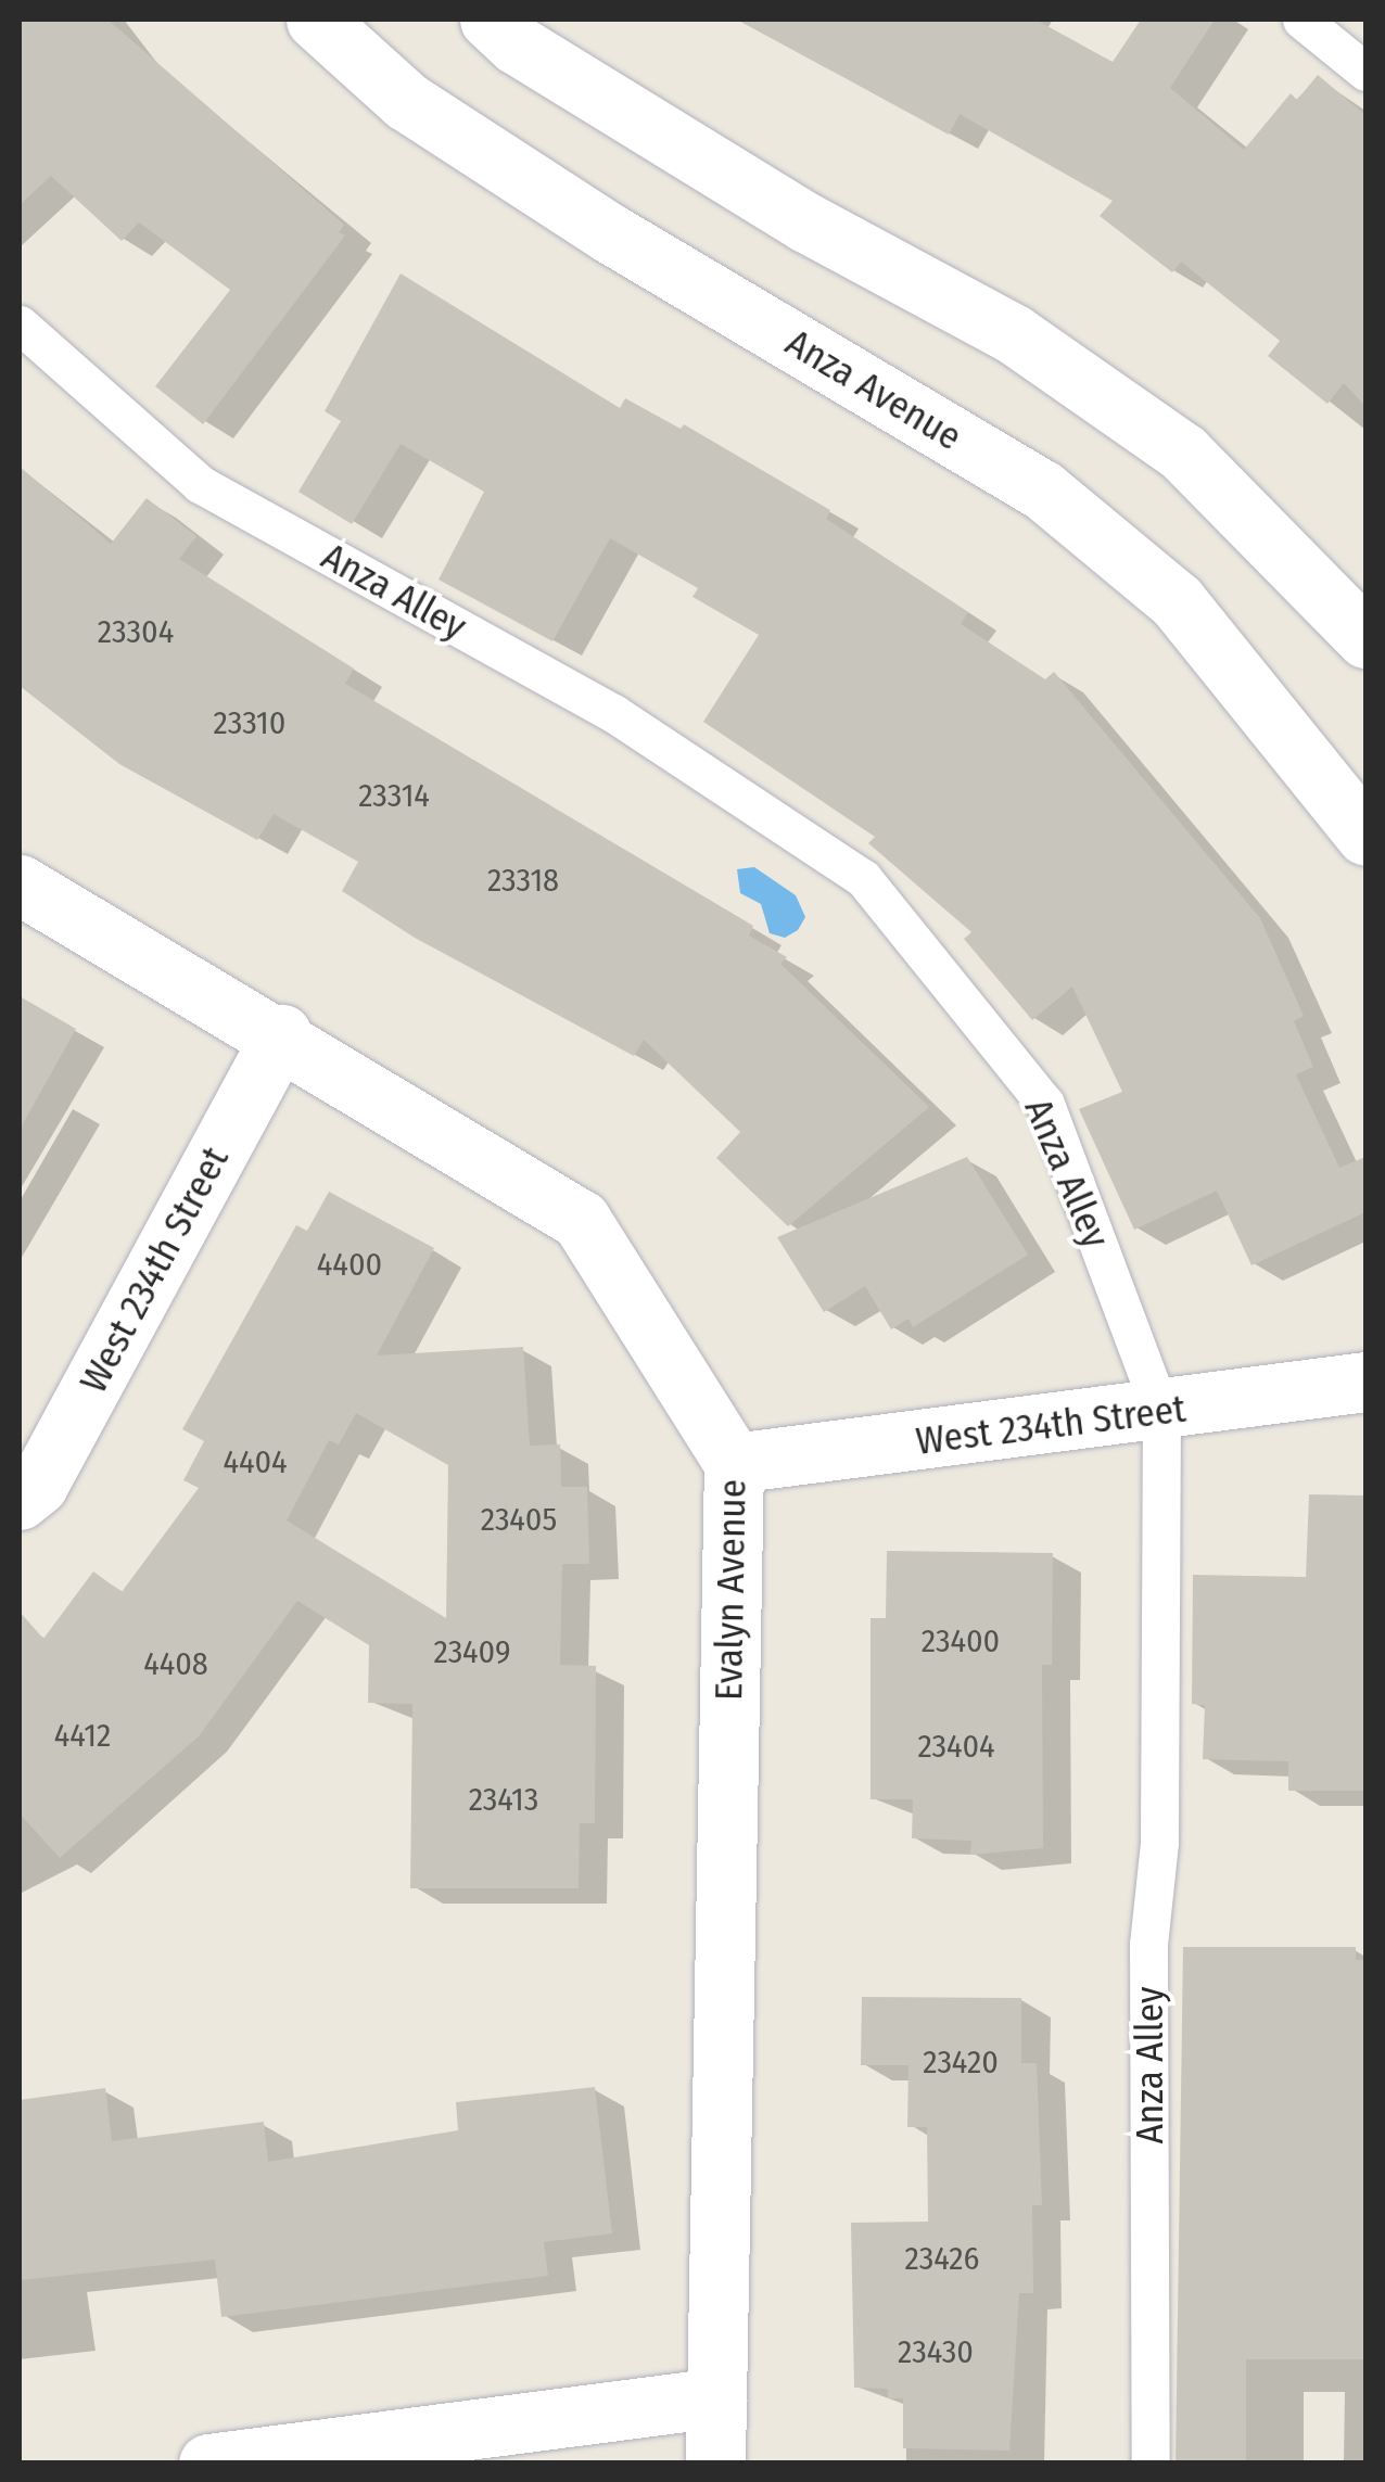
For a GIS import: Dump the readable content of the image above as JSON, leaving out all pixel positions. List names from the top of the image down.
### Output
{
  "streets": {
    "street": ["Anza Avenue", "West 234th Street", "Evalyn Avenue"],
    "lane": ["Anza Alley"]
  },
  "crossings": [
    ["Anza Alley", "West 234th Street"],
    ["West 234th Street", "Evalyn Avenue"]
  ],
  "house_numbers": [
    "23304",
    "23310",
    "23314",
    "23318",
    "4400",
    "4404",
    "23405",
    "23400",
    "23409",
    "4408",
    "4412",
    "23404",
    "23413",
    "23420",
    "23426",
    "23430"
  ]
}
